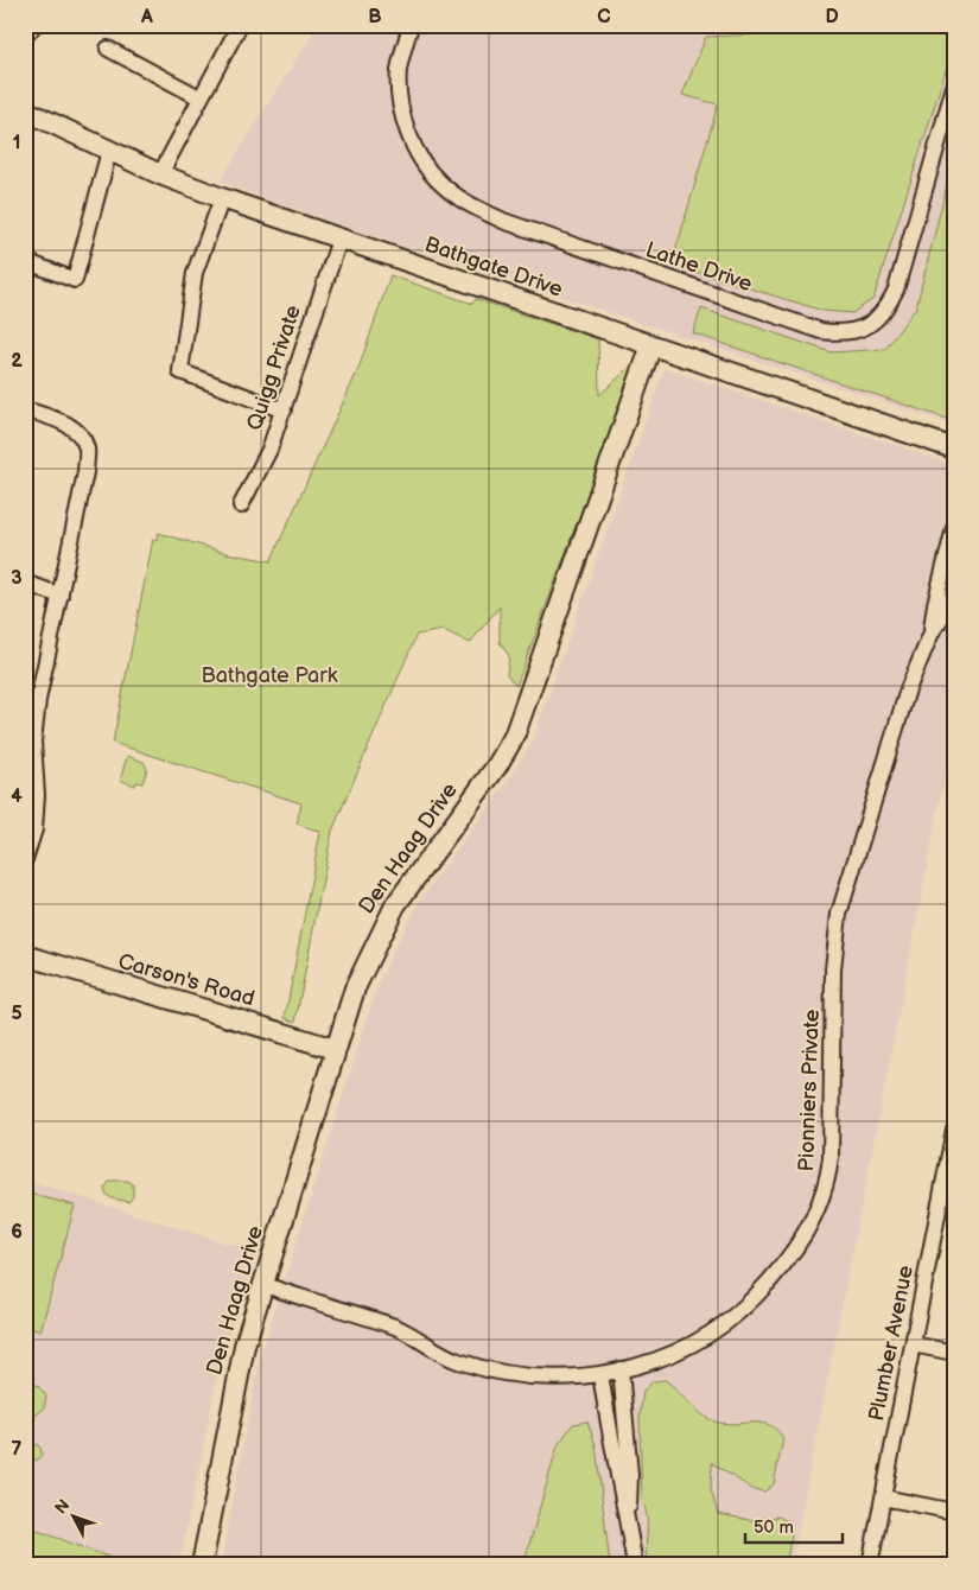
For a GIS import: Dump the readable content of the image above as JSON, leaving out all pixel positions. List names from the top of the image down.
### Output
{
  "streets": {
    "street": [
      "Bathgate Drive",
      "Lathe Drive",
      "Quigg Private",
      "Den Haag Drive",
      "Carson's Road",
      "Pionniers Private",
      "Plumber Avenue"
    ]
  },
  "crossings": [
    ["Bathgate Drive", "Quigg Private"],
    ["Bathgate Drive", "Den Haag Drive"],
    ["Den Haag Drive", "Carson's Road"],
    ["Den Haag Drive", "Pionniers Private"]
  ],
  "parks": ["Bathgate Park"],
  "scale_bar": "50 m",
  "north": "top left",
  "grid": {
    "columns": [
      "A",
      "B",
      "C",
      "D"
    ],
    "rows": [
      "1",
      "2",
      "3",
      "4",
      "5",
      "6",
      "7"
    ]
  }
}
